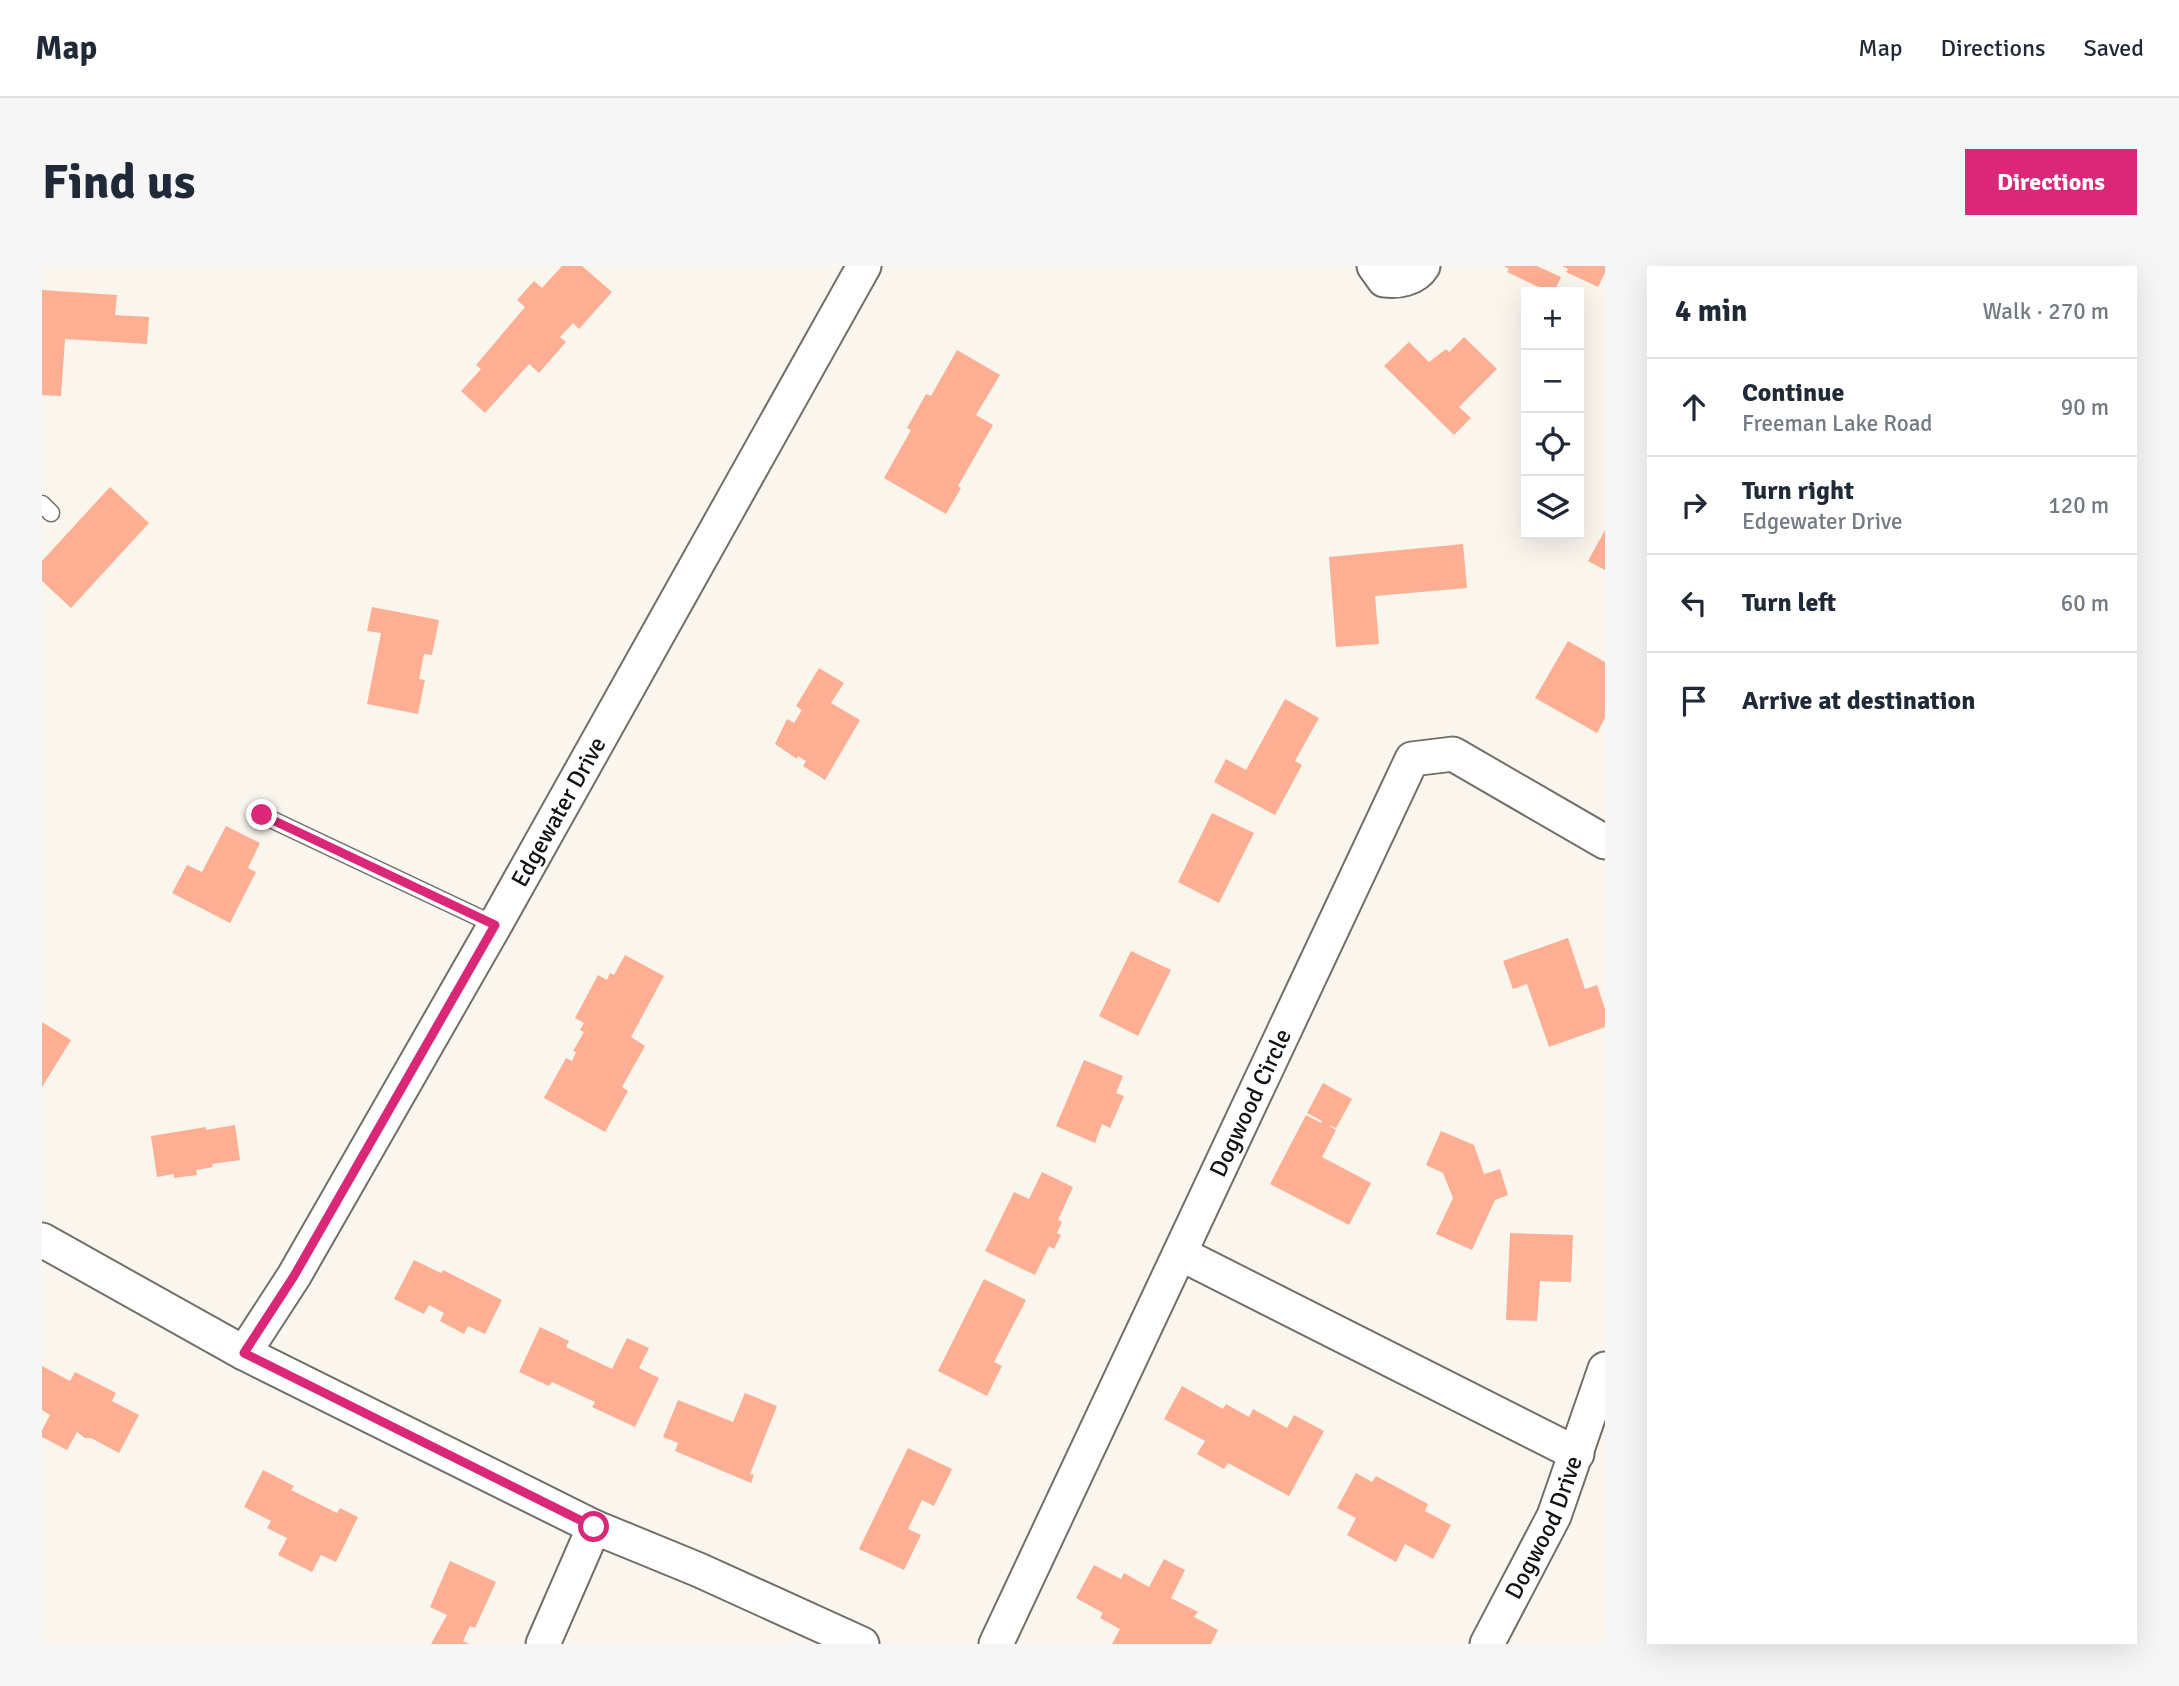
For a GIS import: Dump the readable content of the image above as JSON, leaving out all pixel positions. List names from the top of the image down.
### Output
{
  "streets": {
    "street": ["Edgewater Drive", "Dogwood Circle", "Dogwood Drive"]
  },
  "page": {
    "header": "Map",
    "nav": ["Map", "Directions", "Saved"],
    "buttons": "Directions",
    "title": "Find us",
    "heading": ["4 min", "Walk · 270 m"],
    "map_buttons": ["+", "−"],
    "list": [
      ["Continue", "Freeman Lake Road", "90 m"],
      ["Turn right", "Edgewater Drive", "120 m"],
      ["Turn left", "60 m"],
      "Arrive at destination"
    ]
  }
}
